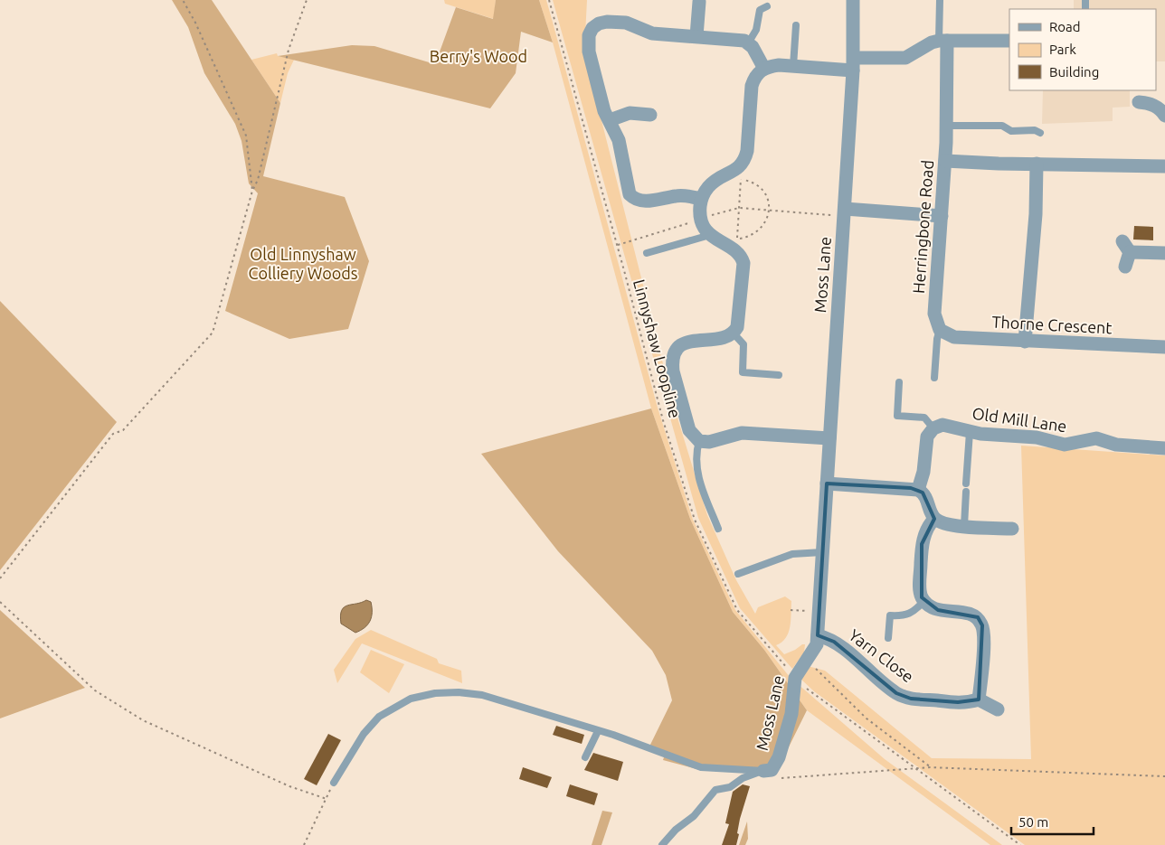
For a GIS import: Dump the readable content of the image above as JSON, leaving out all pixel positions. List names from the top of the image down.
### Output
{
  "streets": {
    "street": [
      "Herringbone Road",
      "Moss Lane",
      "Thorne Crescent",
      "Old Mill Lane",
      "Yarn Close"
    ],
    "path": ["Linnyshaw Loopline"]
  },
  "crossings": [
    ["Herringbone Road", "Thorne Crescent"],
    ["Moss Lane", "Linnyshaw Loopline"],
    ["Moss Lane", "Yarn Close"]
  ],
  "parks": ["Berry's Wood", "Old Linnyshaw Colliery Woods"],
  "legend": ["Road", "Park", "Building"],
  "scale_bar": "50 m"
}
